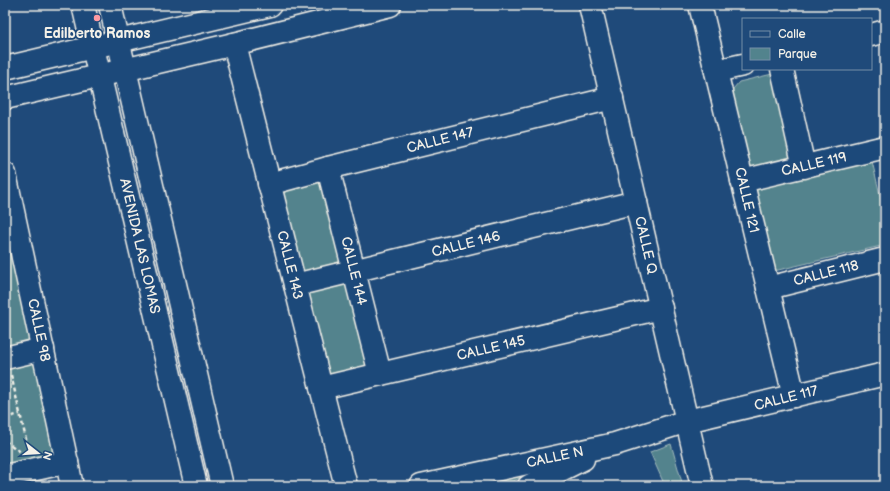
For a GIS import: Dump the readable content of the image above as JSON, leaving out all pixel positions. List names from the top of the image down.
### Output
{
  "streets": {
    "street": [
      "CALLE 147",
      "CALLE 119",
      "CALLE 121",
      "CALLE 146",
      "CALLE Q",
      "AVENIDA LAS LOMAS",
      "CALLE 143",
      "CALLE 144",
      "CALLE 118",
      "CALLE 98",
      "CALLE 145",
      "CALLE 117",
      "CALLE N"
    ]
  },
  "crossings": [
    ["CALLE 147", "CALLE Q"],
    ["CALLE 147", "CALLE 143"],
    ["CALLE 147", "CALLE 144"],
    ["CALLE 119", "CALLE 121"],
    ["CALLE 121", "CALLE 118"],
    ["CALLE 121", "CALLE 117"],
    ["CALLE 146", "CALLE Q"],
    ["CALLE 146", "CALLE 143"],
    ["CALLE 146", "CALLE 144"],
    ["CALLE Q", "CALLE 145"],
    ["CALLE Q", "CALLE 117"],
    ["CALLE Q", "CALLE N"],
    ["CALLE 143", "CALLE 145"],
    ["CALLE 144", "CALLE 145"],
    ["CALLE 117", "CALLE N"]
  ],
  "places": ["Edilberto Ramos"],
  "legend": ["Calle", "Parque"],
  "north": "right"
}
